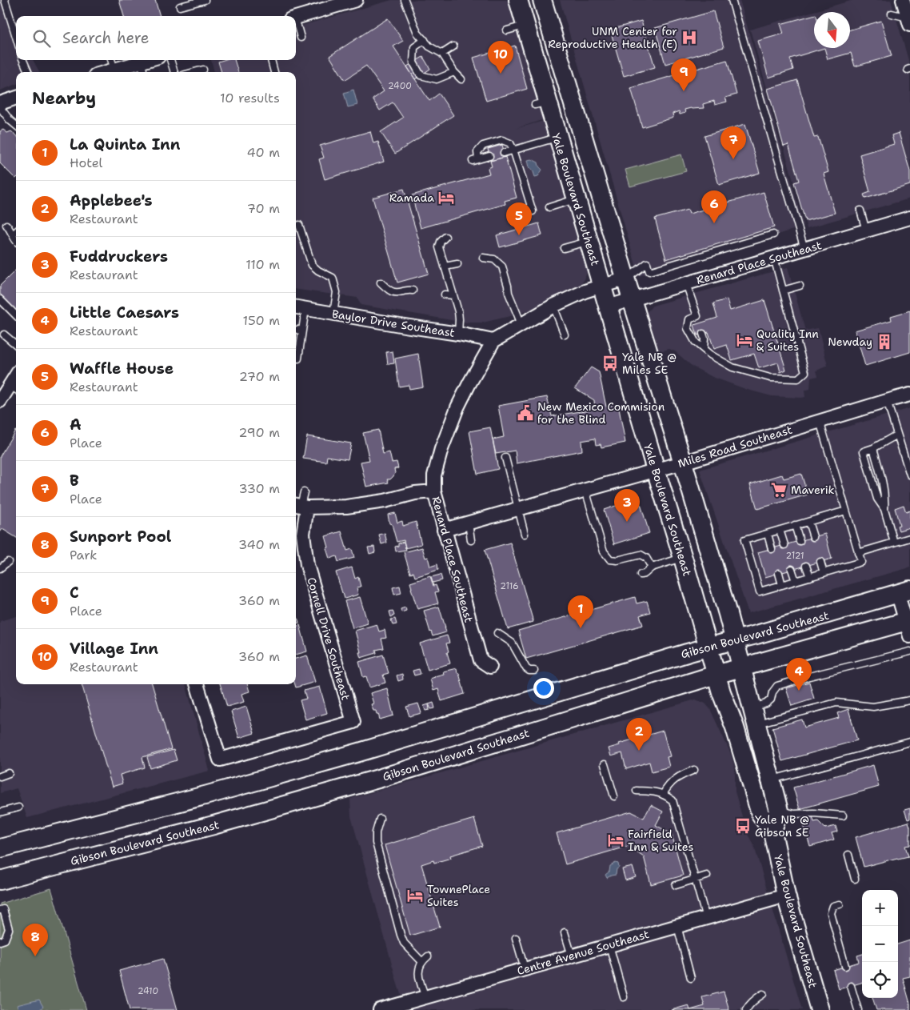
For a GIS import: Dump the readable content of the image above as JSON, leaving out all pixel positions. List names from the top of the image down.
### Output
{
  "streets": {
    "main road": ["Yale Boulevard Southeast", "Gibson Boulevard Southeast"],
    "street": [
      "Renard Place Southeast",
      "Baylor Drive Southeast",
      "Miles Road Southeast",
      "Cornell Drive Southeast",
      "Centre Avenue Southeast"
    ]
  },
  "crossings": [
    ["Yale Boulevard Southeast", "Renard Place Southeast"],
    ["Yale Boulevard Southeast", "Miles Road Southeast"],
    ["Yale Boulevard Southeast", "Gibson Boulevard Southeast"],
    ["Yale Boulevard Southeast", "Centre Avenue Southeast"],
    ["Renard Place Southeast", "Baylor Drive Southeast"],
    ["Renard Place Southeast", "Miles Road Southeast"]
  ],
  "places": {
    "hospital": ["UNM Center for Reproductive Health (E)"],
    "hotel": [
      "Ramada",
      "Quality Inn & Suites",
      "Fairfield Inn & Suites",
      "TownePlace Suites"
    ],
    "building": ["Newday"],
    "bus stop": ["Yale NB @ Miles SE", "Yale NB @ Gibson SE"],
    "public building": ["New Mexico Commision for the Blind"],
    "supermarket": ["Maverik"]
  },
  "house_numbers": [
    "2400",
    "2121",
    "2116",
    "2410"
  ],
  "north": "bottom",
  "page": {
    "search": "Search here",
    "pins": [
      "10",
      "9",
      "7",
      "6",
      "5",
      "3",
      "1",
      "4",
      "2",
      "8"
    ],
    "heading": ["Nearby", "10 results"],
    "list": [
      {
        "mark": "1",
        "name": "La Quinta Inn",
        "note": "Hotel",
        "value": "40 m"
      },
      {
        "mark": "2",
        "name": "Applebee's",
        "note": "Restaurant",
        "value": "70 m"
      },
      {
        "mark": "3",
        "name": "Fuddruckers",
        "note": "Restaurant",
        "value": "110 m"
      },
      {
        "mark": "4",
        "name": "Little Caesars",
        "note": "Restaurant",
        "value": "150 m"
      },
      {
        "mark": "5",
        "name": "Waffle House",
        "note": "Restaurant",
        "value": "270 m"
      },
      {
        "mark": "6",
        "name": "A",
        "note": "Place",
        "value": "290 m"
      },
      {
        "mark": "7",
        "name": "B",
        "note": "Place",
        "value": "330 m"
      },
      {
        "mark": "8",
        "name": "Sunport Pool",
        "note": "Park",
        "value": "340 m"
      },
      {
        "mark": "9",
        "name": "C",
        "note": "Place",
        "value": "360 m"
      },
      {
        "mark": "10",
        "name": "Village Inn",
        "note": "Restaurant",
        "value": "360 m"
      }
    ],
    "map_buttons": ["+", "−"]
  }
}
